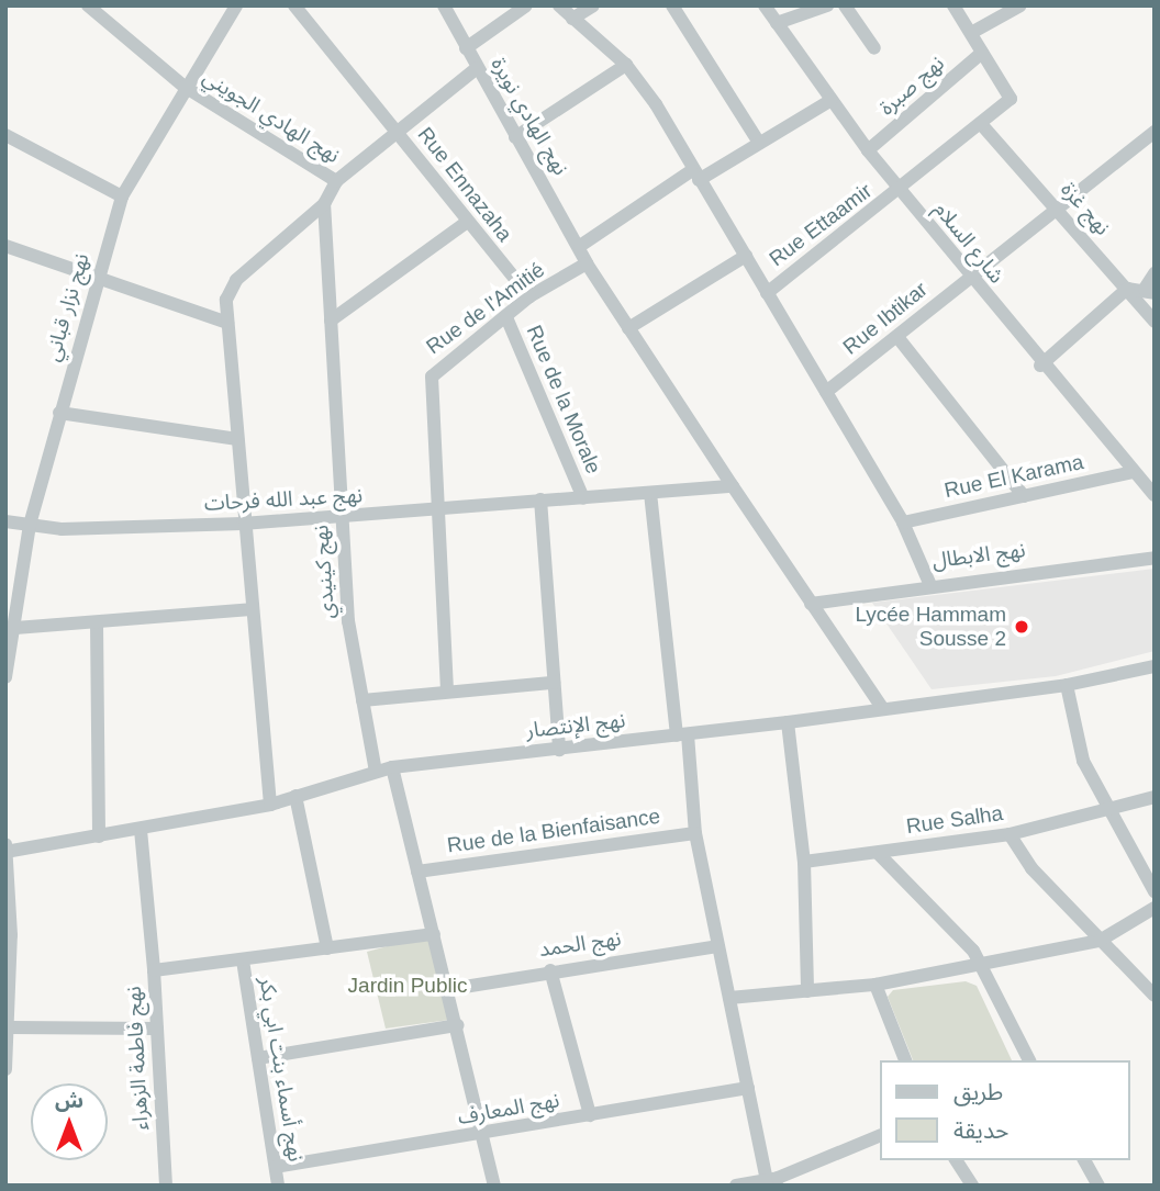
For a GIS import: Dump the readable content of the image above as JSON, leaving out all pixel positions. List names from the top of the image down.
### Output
{
  "streets": {
    "street": [
      "نهج صبرة",
      "نهج الهادي الجويني",
      "نهج الهادي نويرة",
      "Rue Ennazaha",
      "نهج غزة",
      "Rue Ettaamir",
      "شارع السلام",
      "نهج نزار قباني",
      "Rue de l'Amitié",
      "Rue Ibtikar",
      "Rue de la Morale",
      "Rue El Karama",
      "نهج عبد الله فرحات",
      "نهج الابطال",
      "نهج كينيدي",
      "نهج الإنتصار",
      "Rue Salha",
      "Rue de la Bienfaisance",
      "نهج الحمد",
      "نهج فاطمة الزهراء",
      "نهج أسماء بنت ابي بكر",
      "نهج المعارف"
    ]
  },
  "crossings": [
    ["نهج صبرة", "Rue Ettaamir"],
    ["نهج صبرة", "شارع السلام"],
    ["نهج الهادي الجويني", "نهج نزار قباني"],
    ["Rue Ennazaha", "Rue de l'Amitié"],
    ["نهج غزة", "Rue Ettaamir"],
    ["نهج غزة", "Rue Ibtikar"],
    ["Rue Ettaamir", "شارع السلام"],
    ["شارع السلام", "Rue Ibtikar"],
    ["شارع السلام", "Rue El Karama"],
    ["نهج نزار قباني", "نهج عبد الله فرحات"],
    ["Rue de l'Amitié", "Rue de la Morale"],
    ["Rue de l'Amitié", "نهج عبد الله فرحات"],
    ["Rue de la Morale", "نهج عبد الله فرحات"],
    ["نهج عبد الله فرحات", "نهج كينيدي"],
    ["نهج كينيدي", "نهج الإنتصار"],
    ["نهج فاطمة الزهراء", "نهج أسماء بنت ابي بكر"],
    ["نهج أسماء بنت ابي بكر", "نهج المعارف"]
  ],
  "parks": ["Jardin Public"],
  "places": ["Lycée Hammam Sousse 2"],
  "legend": ["طريق", "حديقة"],
  "north": "top"
}
